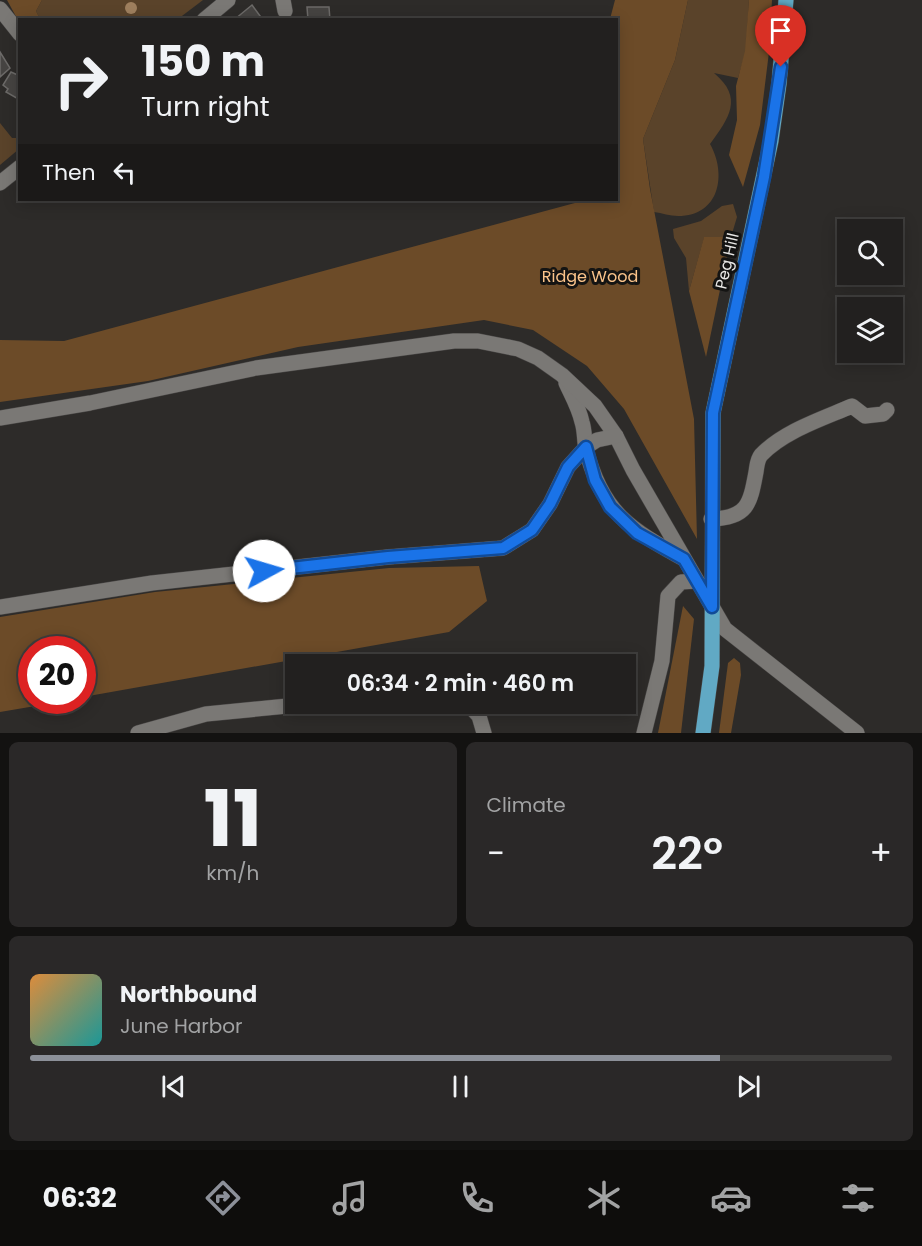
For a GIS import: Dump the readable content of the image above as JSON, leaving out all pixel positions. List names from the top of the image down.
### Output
{
  "streets": {
    "main road": ["Peg Hill"]
  },
  "parks": ["Ridge Wood"],
  "page": {
    "turn": ["150 m", "Turn right"],
    "then": "Then",
    "limit": "20",
    "trip": "06:34 · 2 min · 460 m",
    "tile": [
      ["11", "km/h"],
      "Climate"
    ],
    "heat": ["−", "22°", "+"],
    "song": ["Northbound", "June Harbor"],
    "tabs": "06:32"
  }
}
